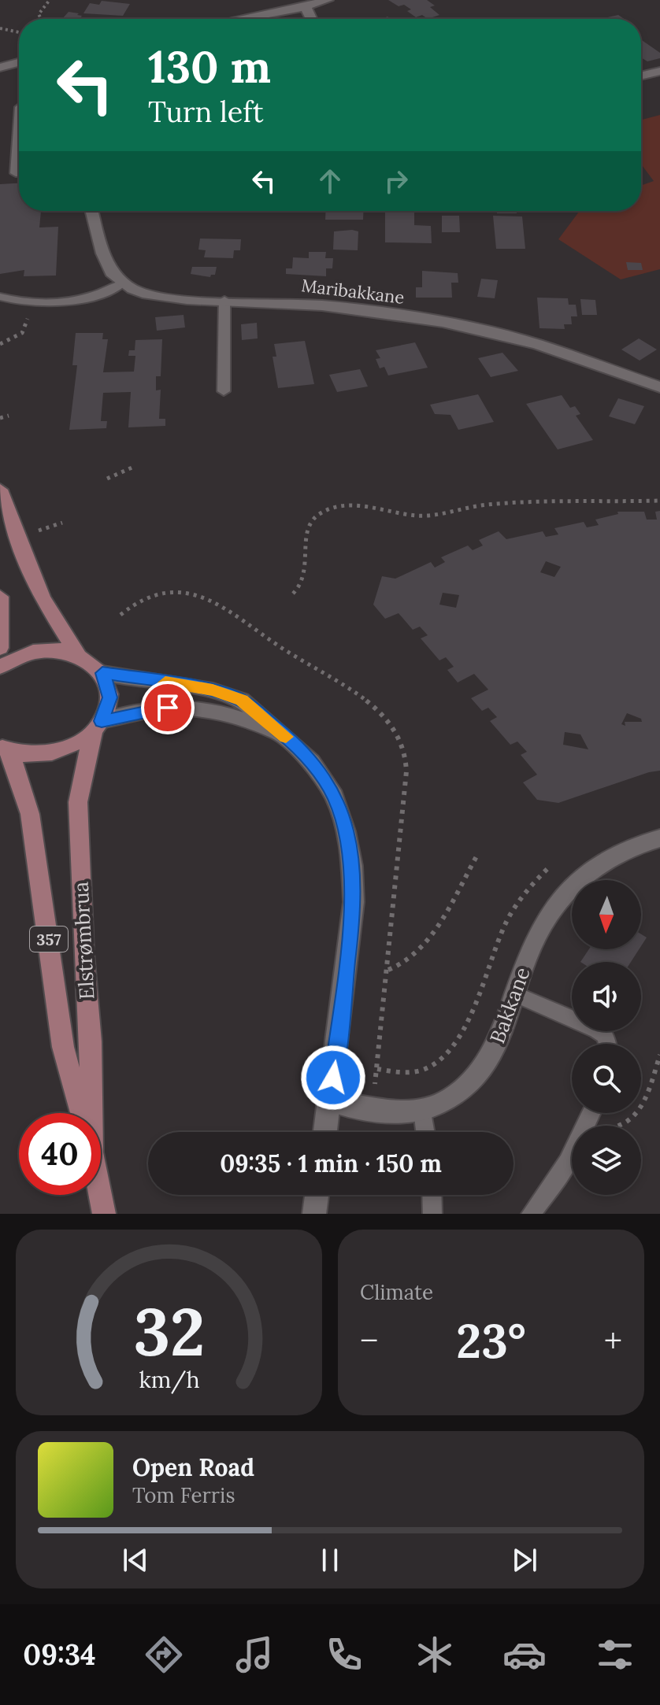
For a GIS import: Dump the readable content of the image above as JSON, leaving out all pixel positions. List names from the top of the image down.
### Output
{
  "streets": {
    "main road": ["357", "Elstrømbrua"],
    "street": ["Maribakkane", "Bakkane"]
  },
  "crossings": [
    ["357", "Elstrømbrua"]
  ],
  "north": "bottom",
  "page": {
    "turn": ["130 m", "Turn left"],
    "limit": "40",
    "trip": "09:35 · 1 min · 150 m",
    "tile": "Climate",
    "heat": ["−", "23°", "+"],
    "song": ["Open Road", "Tom Ferris"],
    "tabs": "09:34",
    "gauge": ["32", "km/h"]
  }
}
